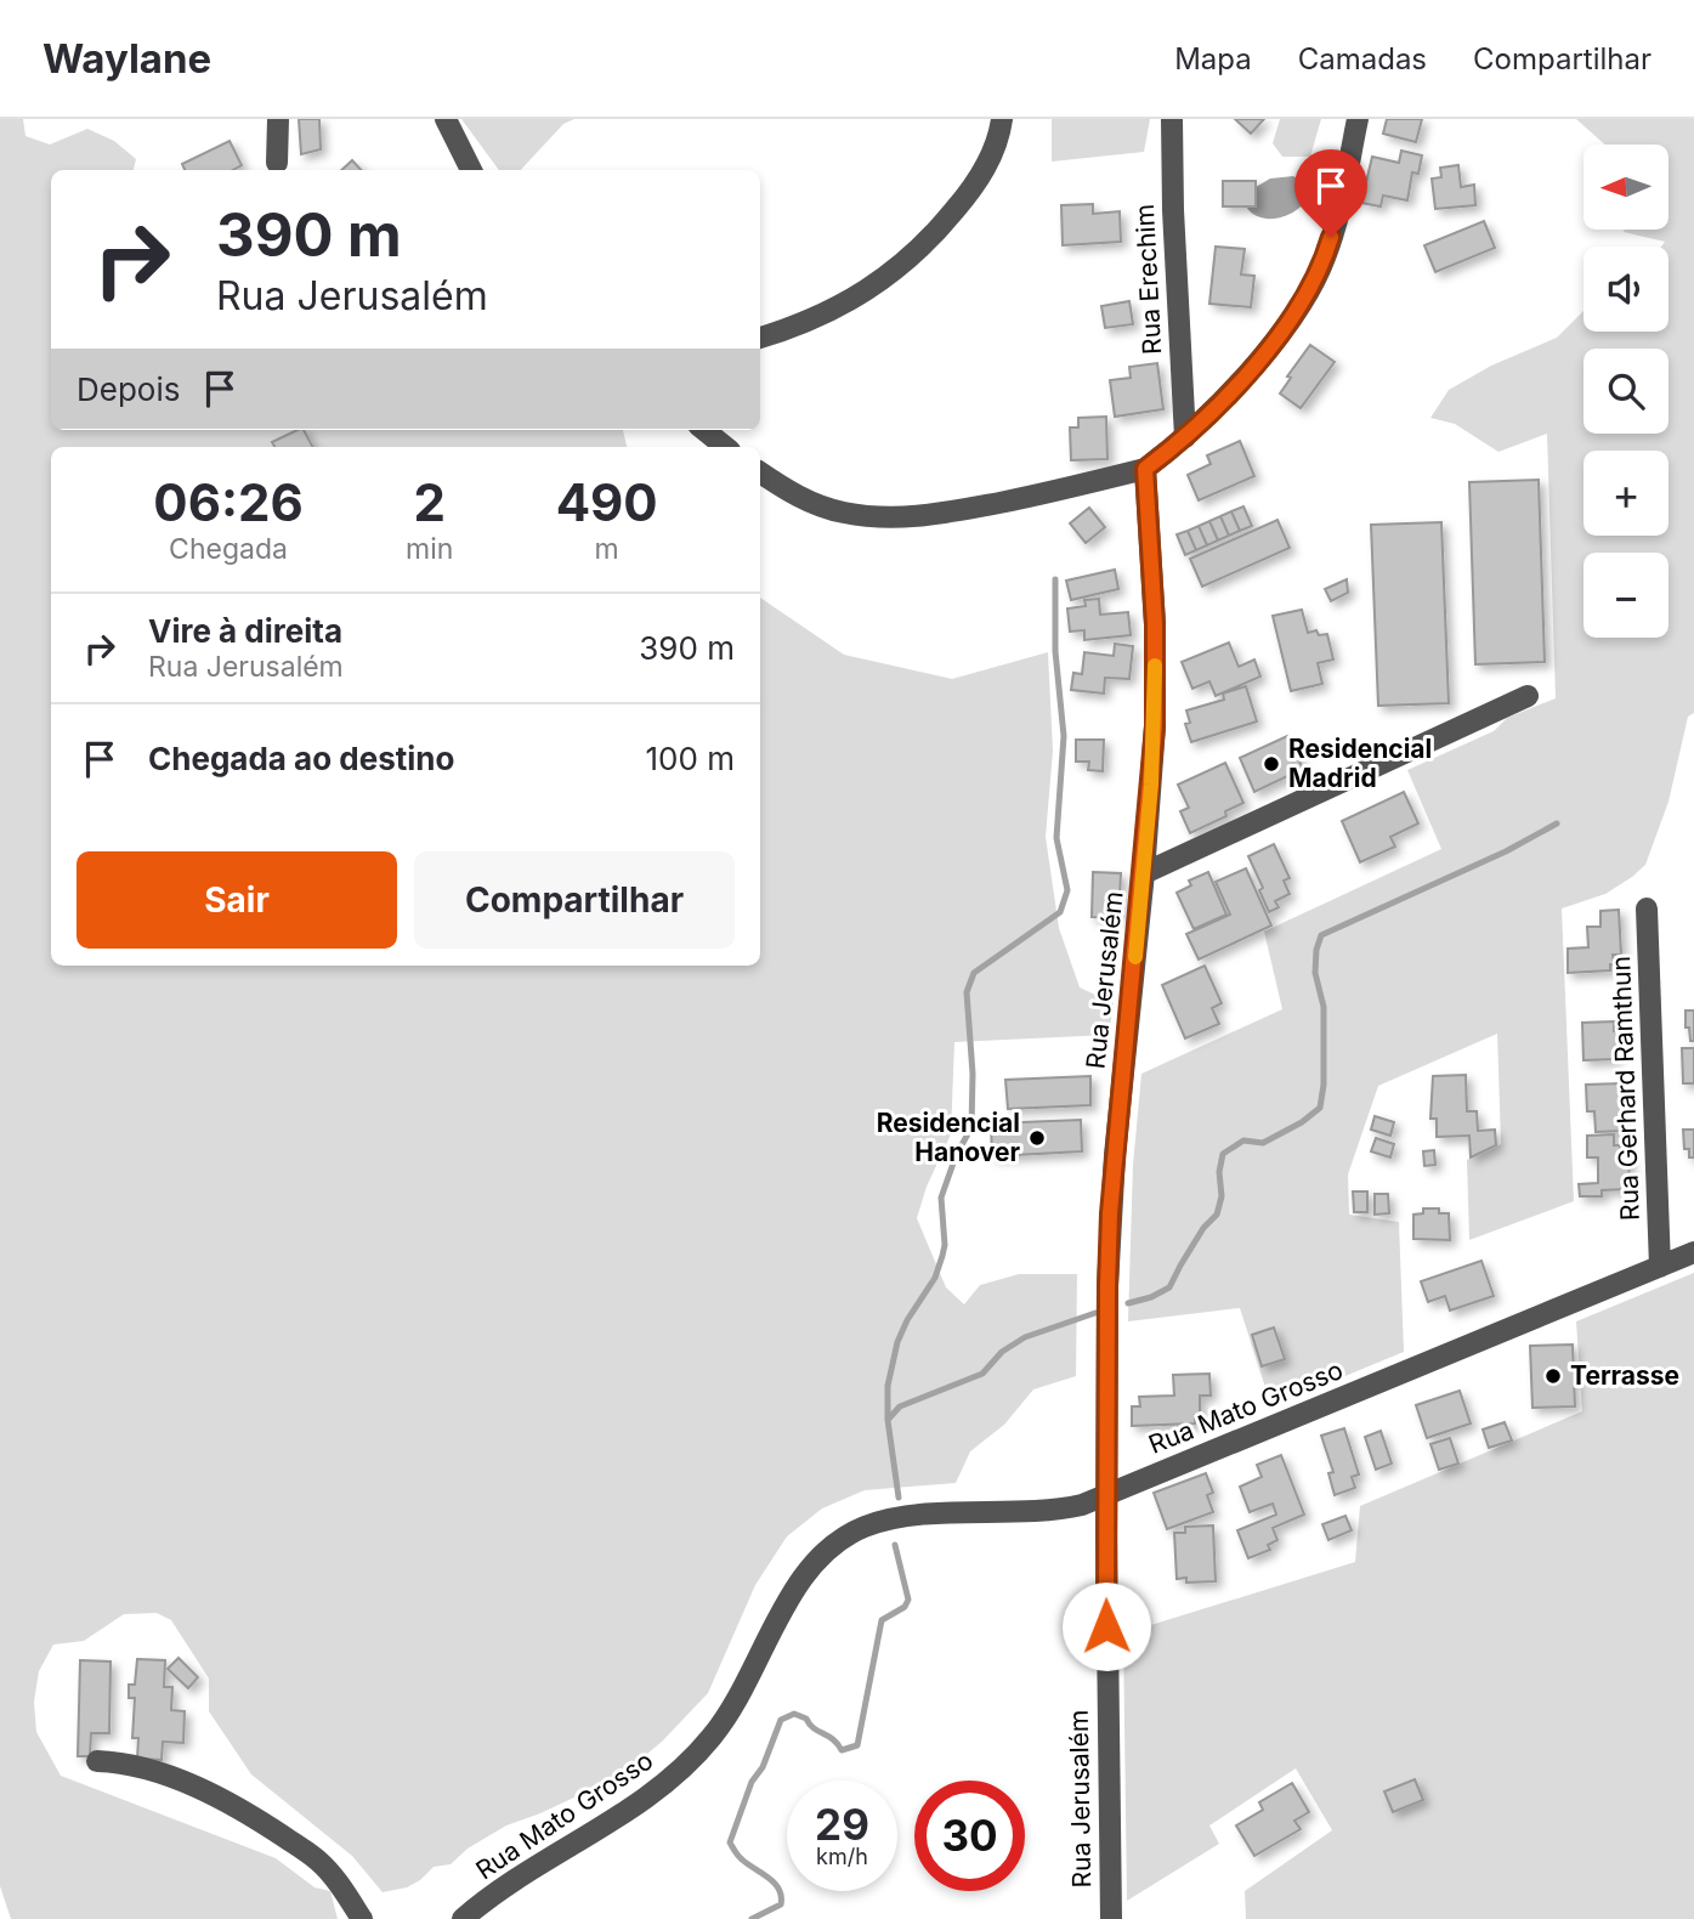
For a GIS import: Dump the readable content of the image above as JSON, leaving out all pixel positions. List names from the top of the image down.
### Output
{
  "streets": {
    "street": [
      "Rua Erechim",
      "Rua Jerusalém",
      "Rua Gerhard Ramthun",
      "Rua Mato Grosso"
    ]
  },
  "crossings": [
    ["Rua Jerusalém", "Rua Mato Grosso"],
    ["Rua Gerhard Ramthun", "Rua Mato Grosso"]
  ],
  "places": ["Residencial Madrid", "Residencial Hanover", "Terrasse"],
  "north": "left",
  "page": {
    "header": "Waylane",
    "nav": ["Mapa", "Camadas", "Compartilhar"],
    "map_buttons": ["+", "−"],
    "turn": ["390 m", "Rua Jerusalém"],
    "then": "Depois",
    "eta": [
      "06:26",
      "Chegada",
      "2",
      "min",
      "490",
      "m"
    ],
    "list": [
      {
        "name": "Vire à direita",
        "note": "Rua Jerusalém",
        "value": "390 m"
      },
      {
        "name": "Chegada ao destino",
        "value": "100 m"
      }
    ],
    "buttons": ["Sair", "Compartilhar"],
    "speed": "29 km/h",
    "limit": "30"
  }
}
